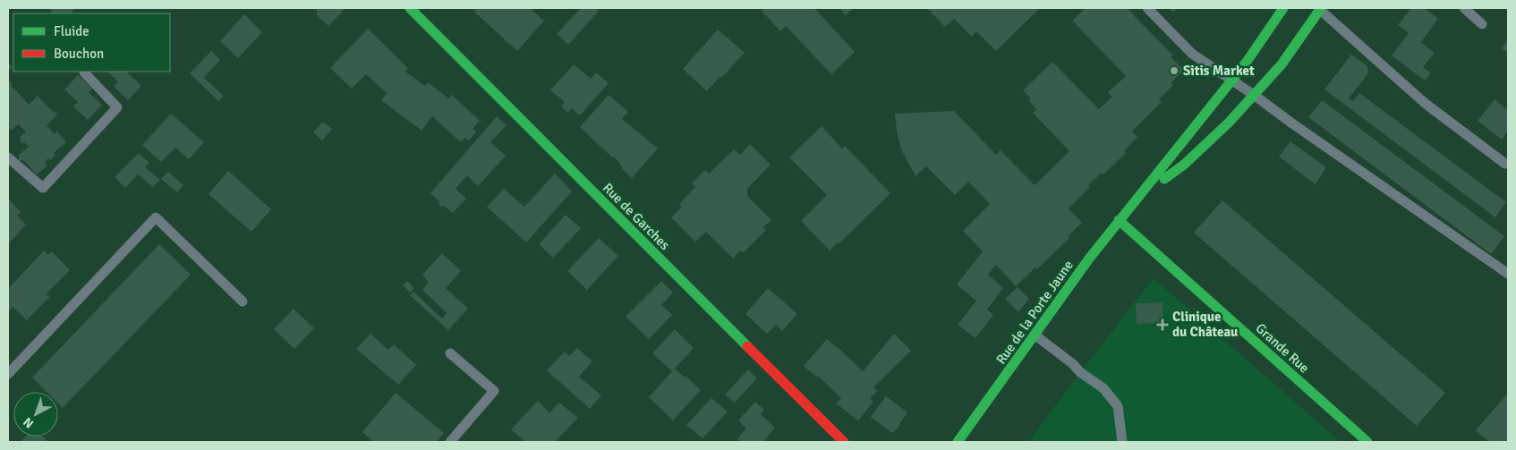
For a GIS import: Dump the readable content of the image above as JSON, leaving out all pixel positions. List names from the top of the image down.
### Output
{
  "streets": {
    "street": ["Rue de Garches", "Rue de la Porte Jaune", "Grande Rue"]
  },
  "crossings": [
    ["Rue de la Porte Jaune", "Grande Rue"]
  ],
  "places": {
    "other": ["Sitis Market"],
    "health": ["Clinique du Château"]
  },
  "legend": ["Fluide", "Bouchon"],
  "north": "bottom left"
}
